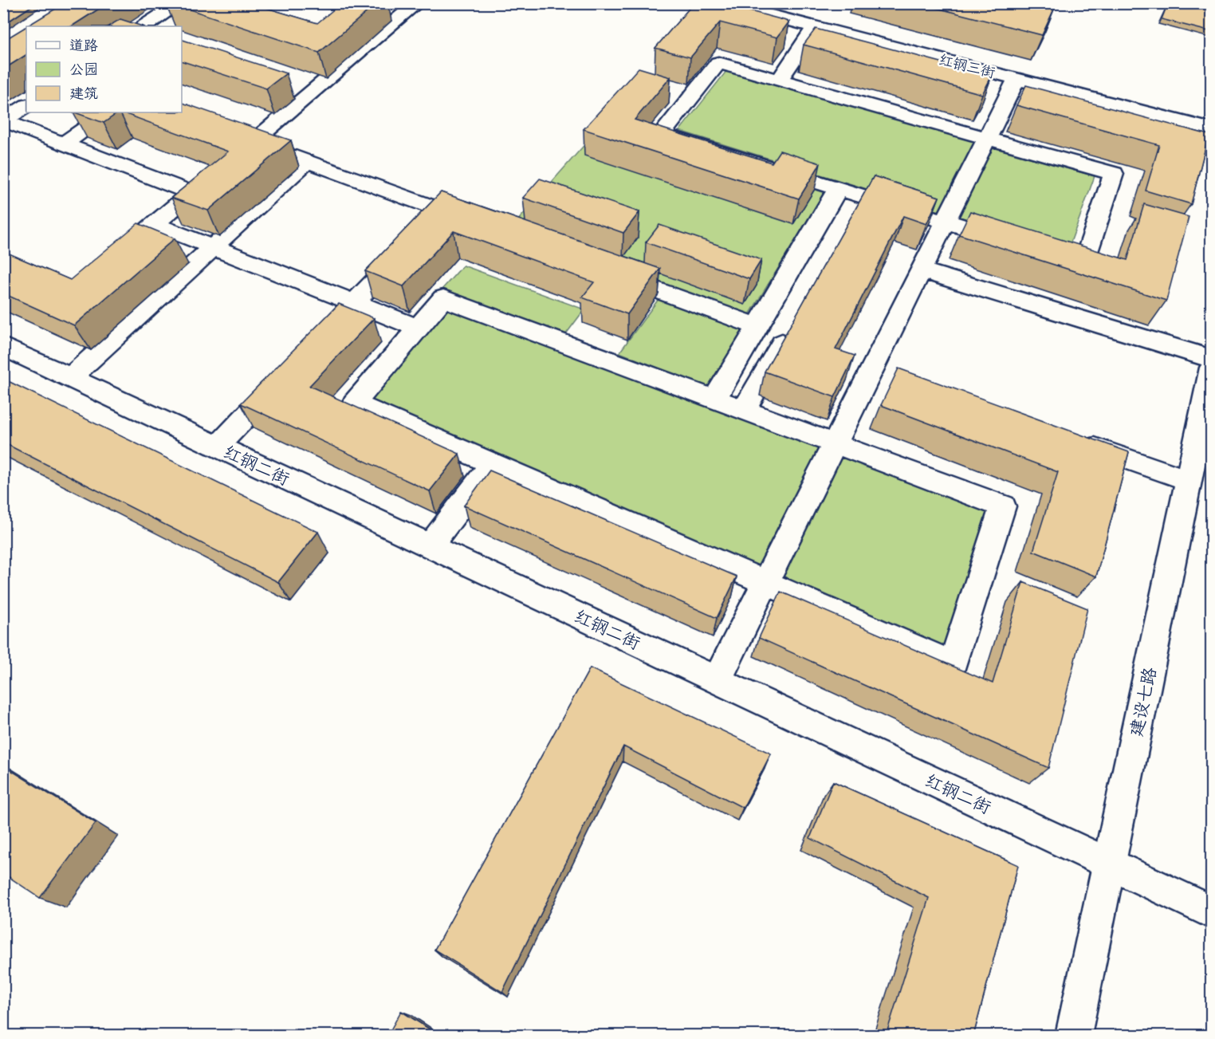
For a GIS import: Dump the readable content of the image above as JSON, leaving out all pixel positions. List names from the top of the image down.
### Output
{
  "streets": {
    "street": ["红钢三街", "红钢二街", "建设七路"]
  },
  "crossings": [
    ["红钢二街", "建设七路"]
  ],
  "legend": ["道路", "公园", "建筑"]
}
